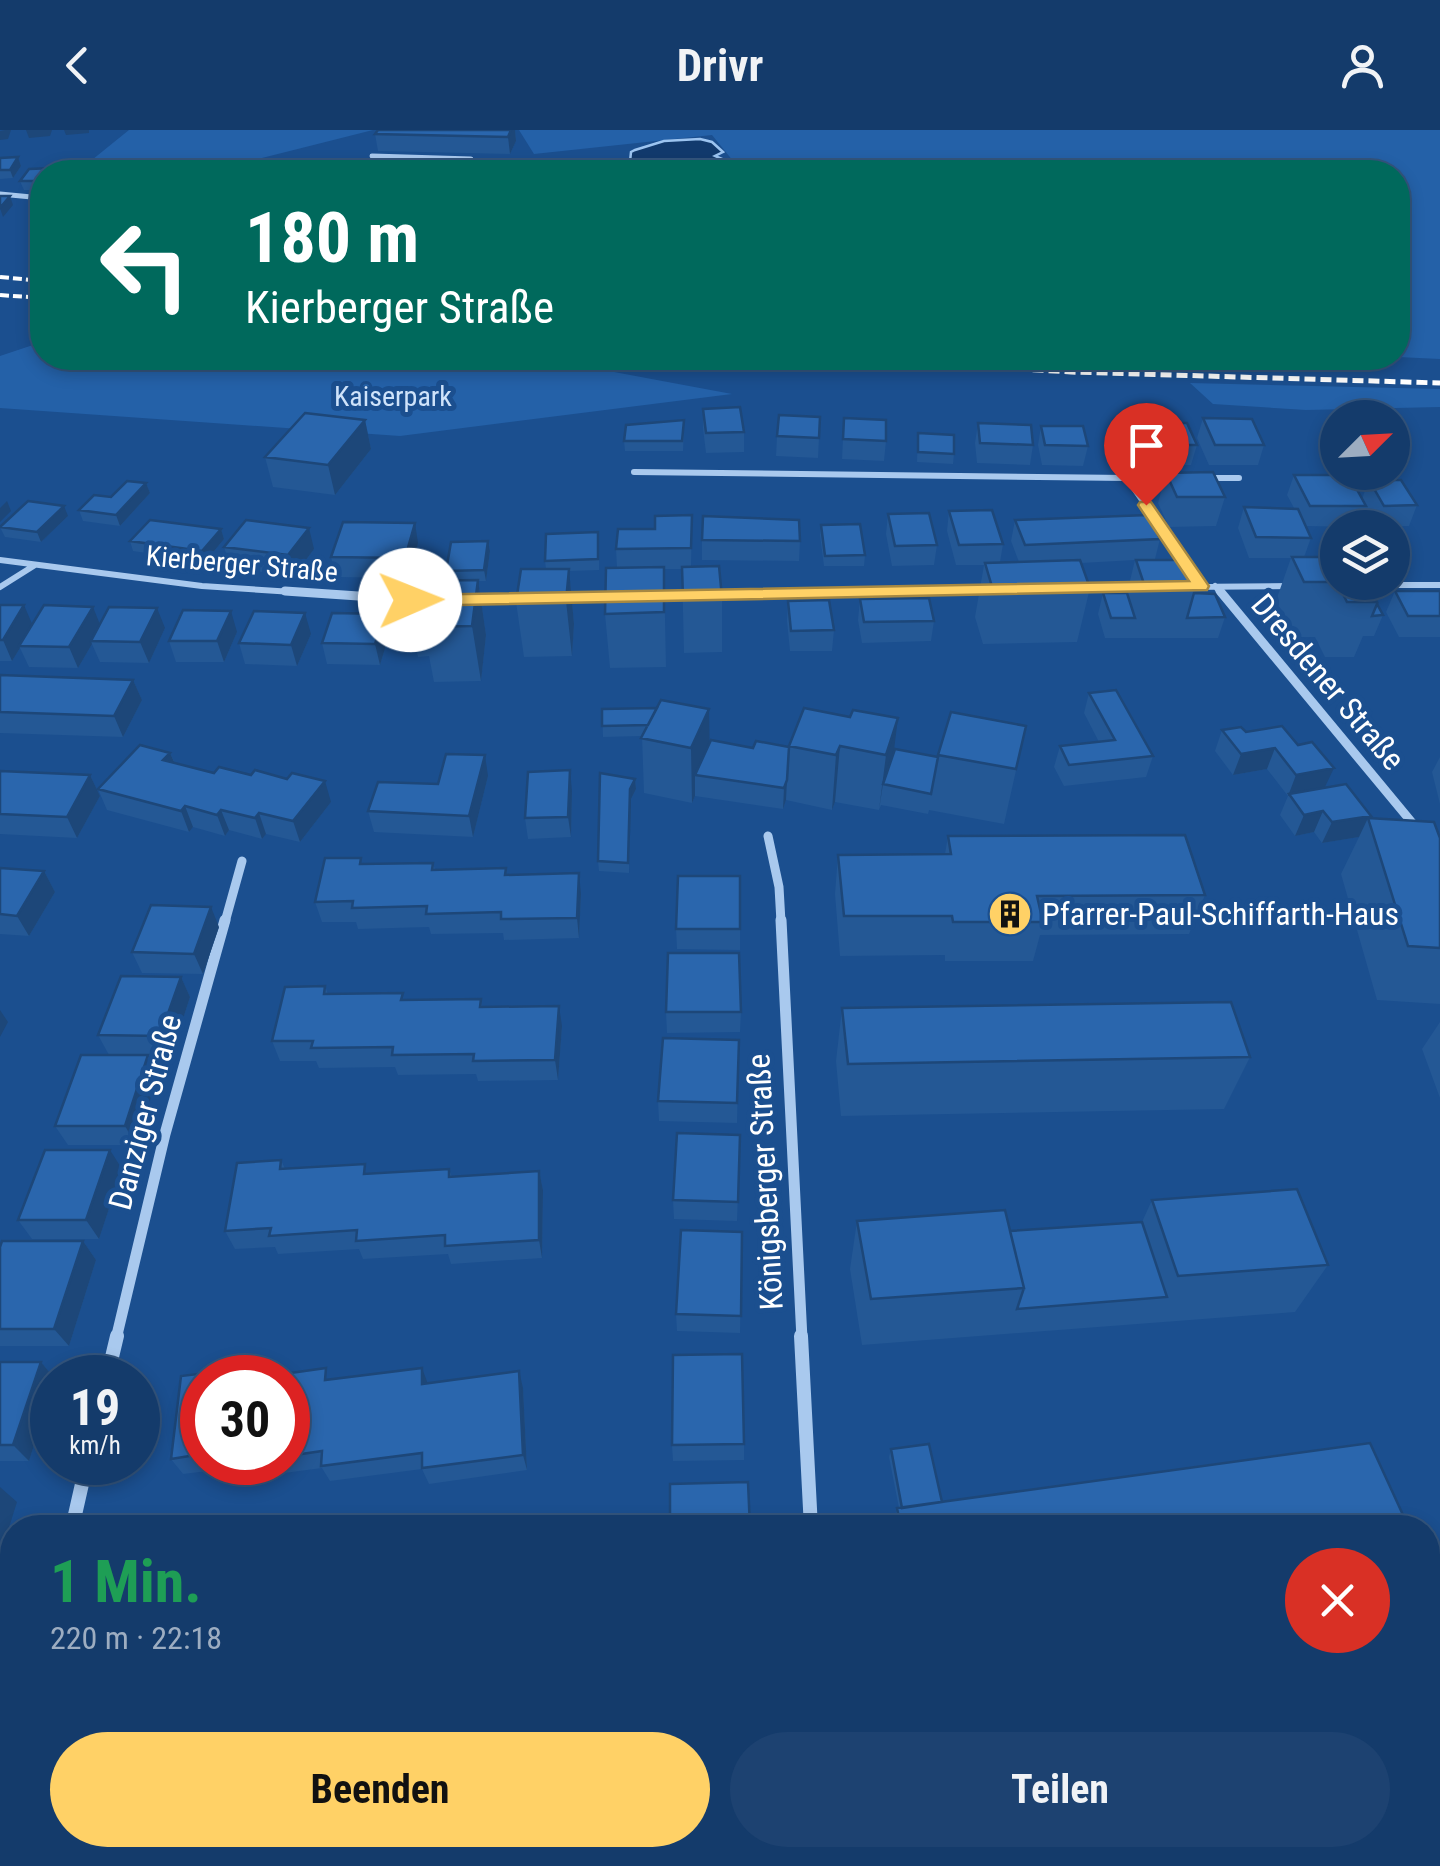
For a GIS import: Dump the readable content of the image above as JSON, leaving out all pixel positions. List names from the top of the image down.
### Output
{
  "streets": {
    "street": [
      "Kierberger Straße",
      "Dresdener Straße",
      "Danziger Straße",
      "Königsberger Straße"
    ]
  },
  "parks": ["Kaiserpark"],
  "places": {
    "building": ["Pfarrer-Paul-Schiffarth-Haus"]
  },
  "north": "top right",
  "page": {
    "header": "Drivr",
    "turn": ["180 m", "Kierberger Straße"],
    "speed": "19 km/h",
    "limit": "30",
    "heading": ["1 Min.", "220 m · 22:18"],
    "buttons": ["Beenden", "Teilen"]
  }
}
